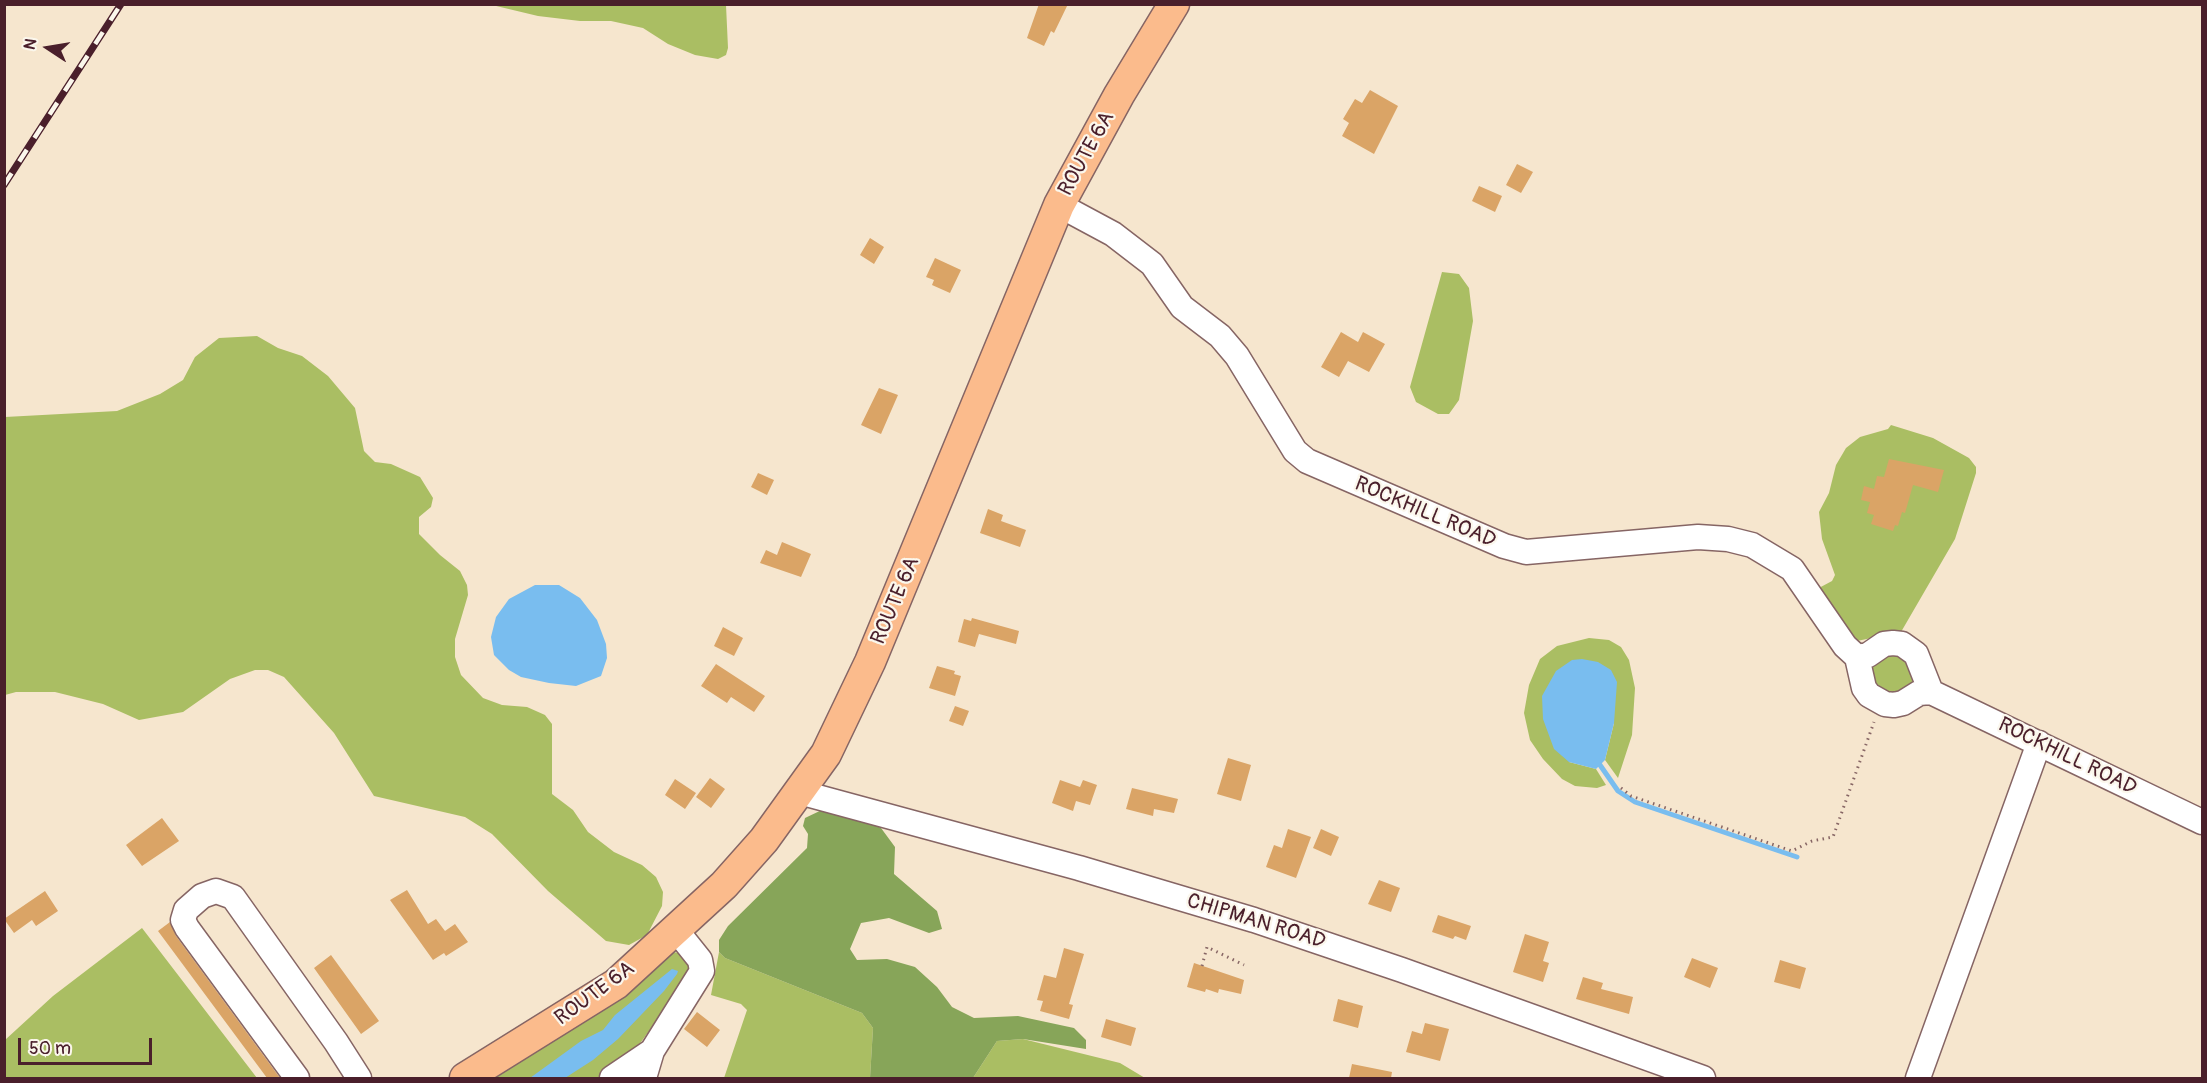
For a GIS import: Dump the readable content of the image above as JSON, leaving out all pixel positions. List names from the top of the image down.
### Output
{
  "streets": {
    "main road": ["ROUTE 6A"],
    "street": ["ROCKHILL ROAD", "CHIPMAN ROAD"]
  },
  "crossings": [
    ["ROUTE 6A", "ROCKHILL ROAD"],
    ["ROUTE 6A", "CHIPMAN ROAD"]
  ],
  "scale_bar": "50 m",
  "north": "left"
}
